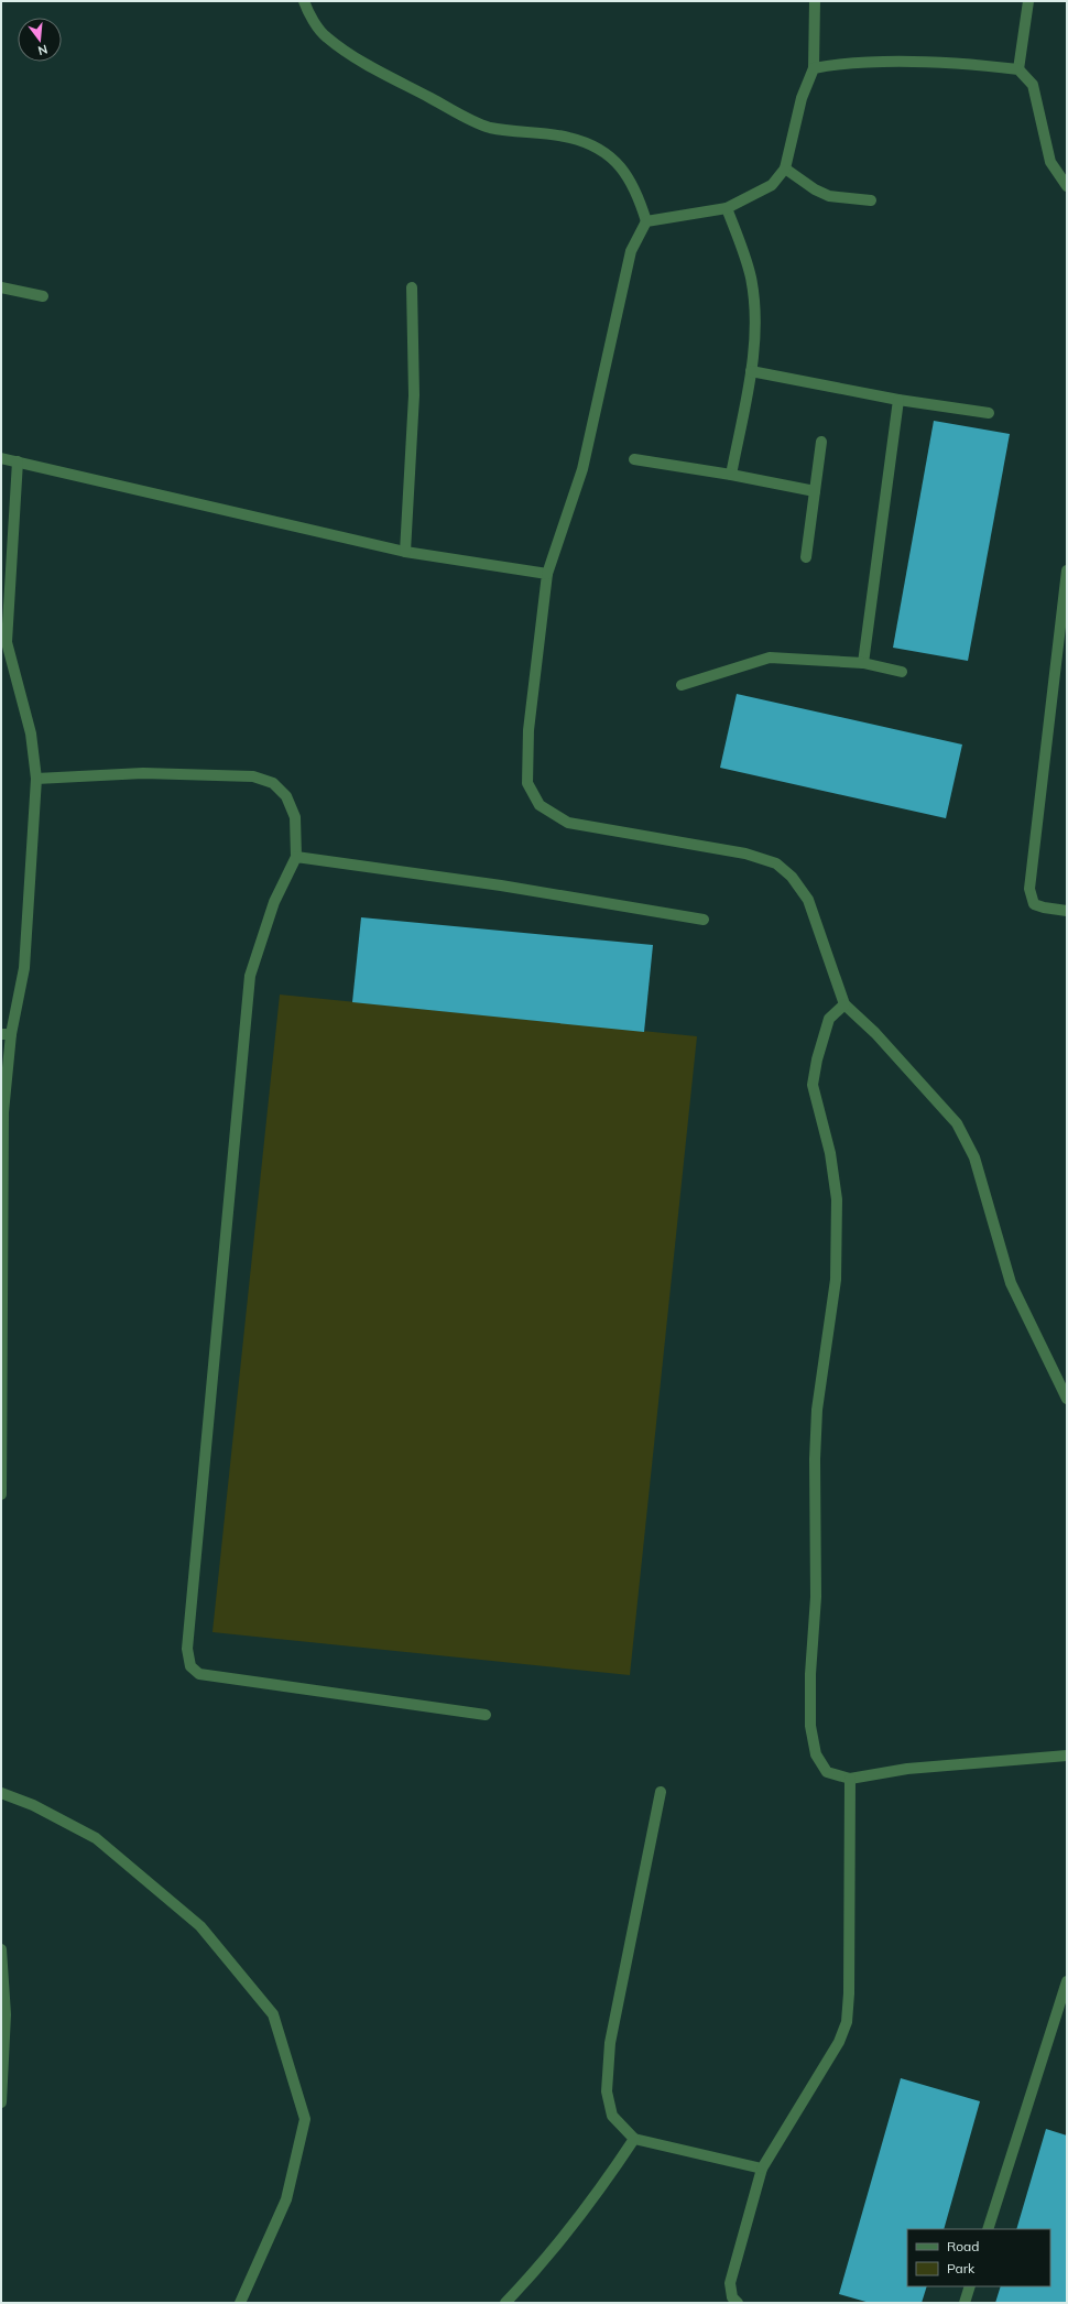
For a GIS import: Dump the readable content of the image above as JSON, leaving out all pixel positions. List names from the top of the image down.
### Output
{
  "legend": ["Road", "Park"],
  "north": "bottom"
}
